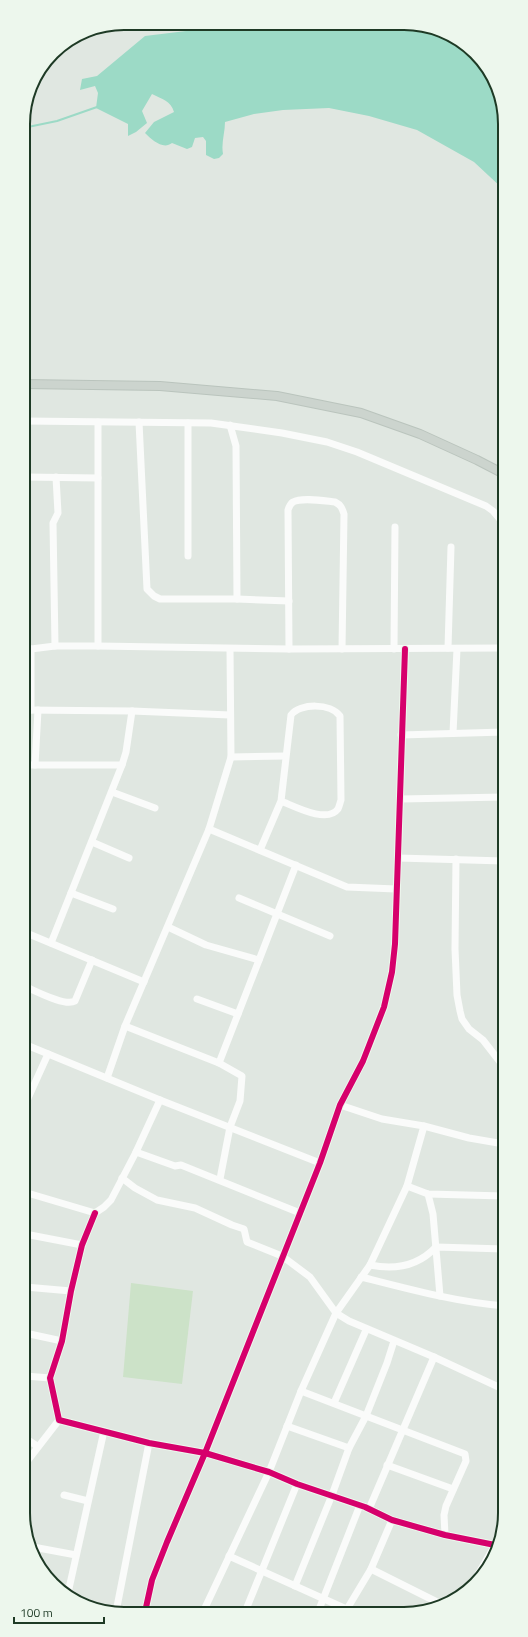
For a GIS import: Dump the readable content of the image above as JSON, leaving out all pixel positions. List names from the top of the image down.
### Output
{
  "scale_bar": "100 m"
}
